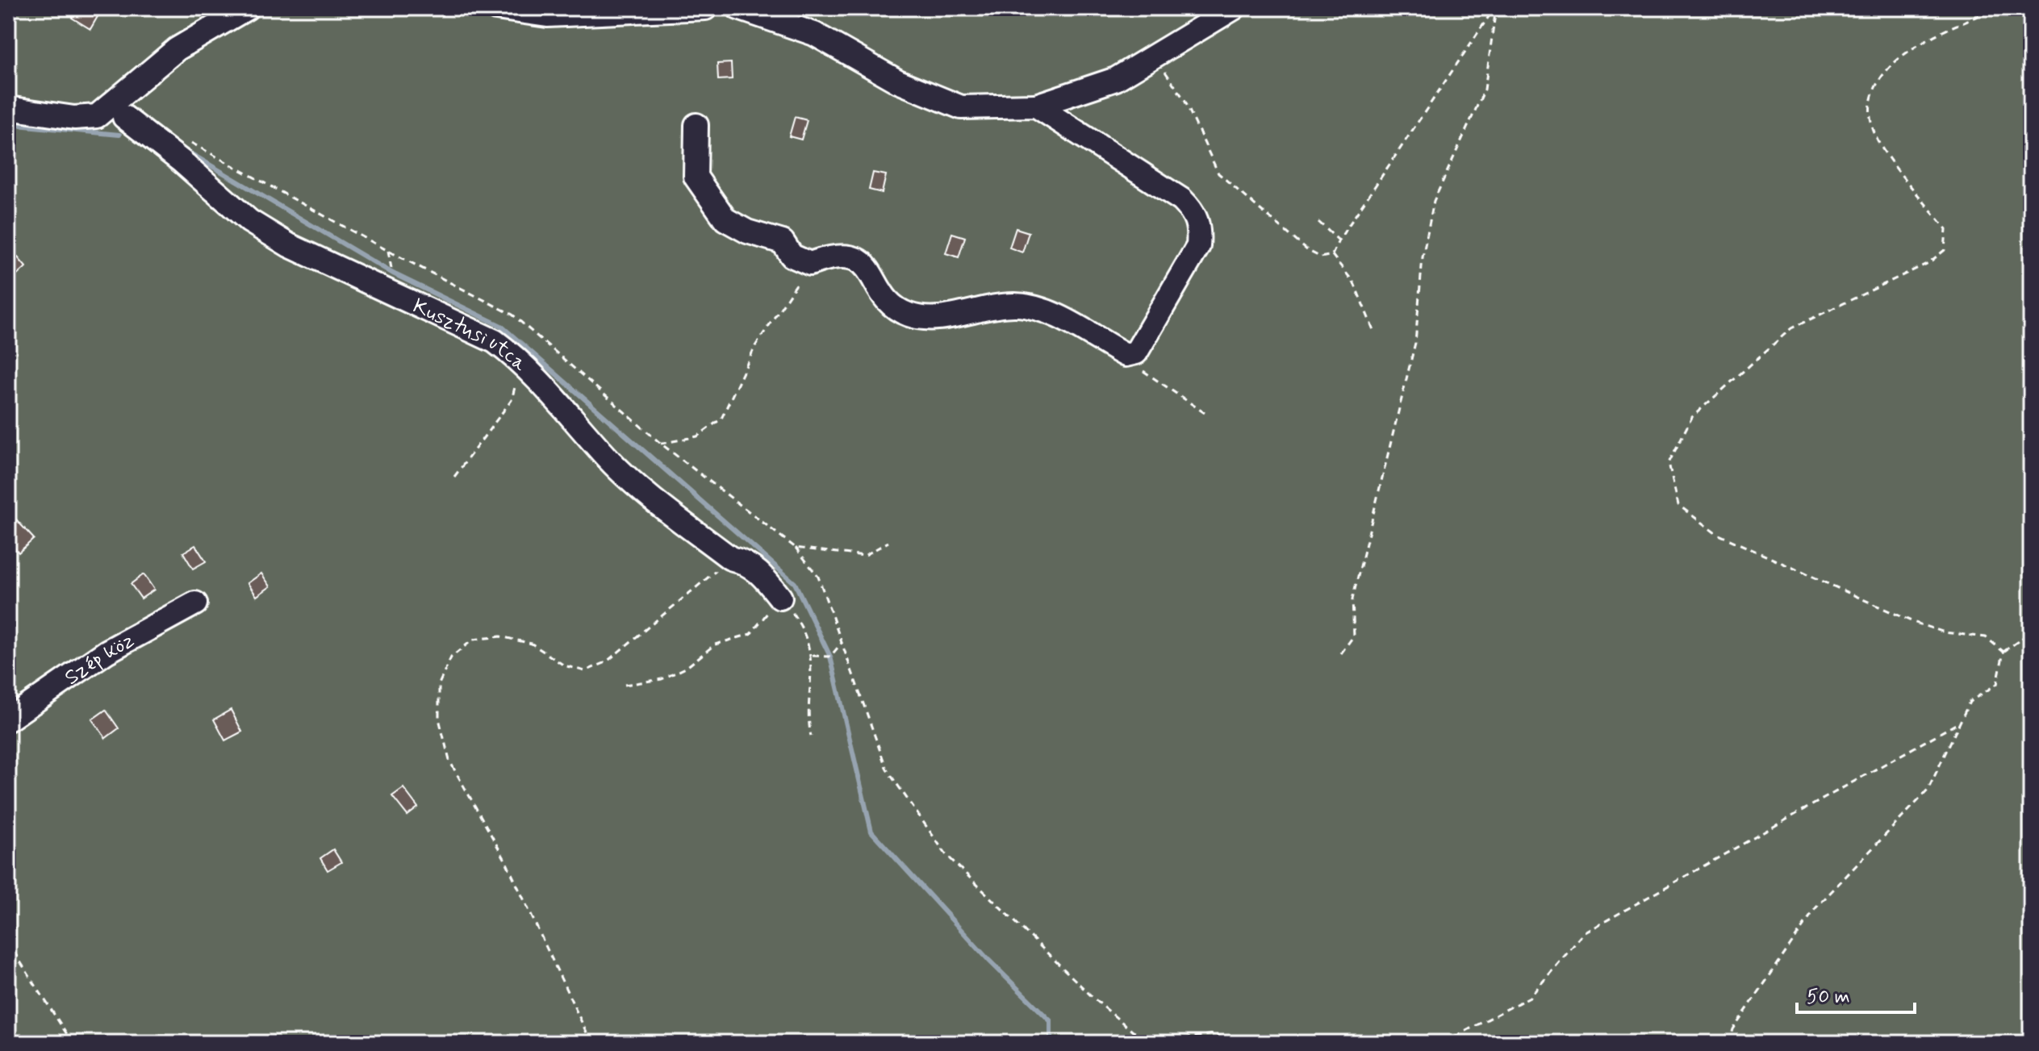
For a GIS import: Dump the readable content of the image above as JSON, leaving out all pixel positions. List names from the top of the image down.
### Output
{
  "streets": {
    "street": ["Kusztusi utca", "Szép köz"]
  },
  "scale_bar": "50 m"
}
